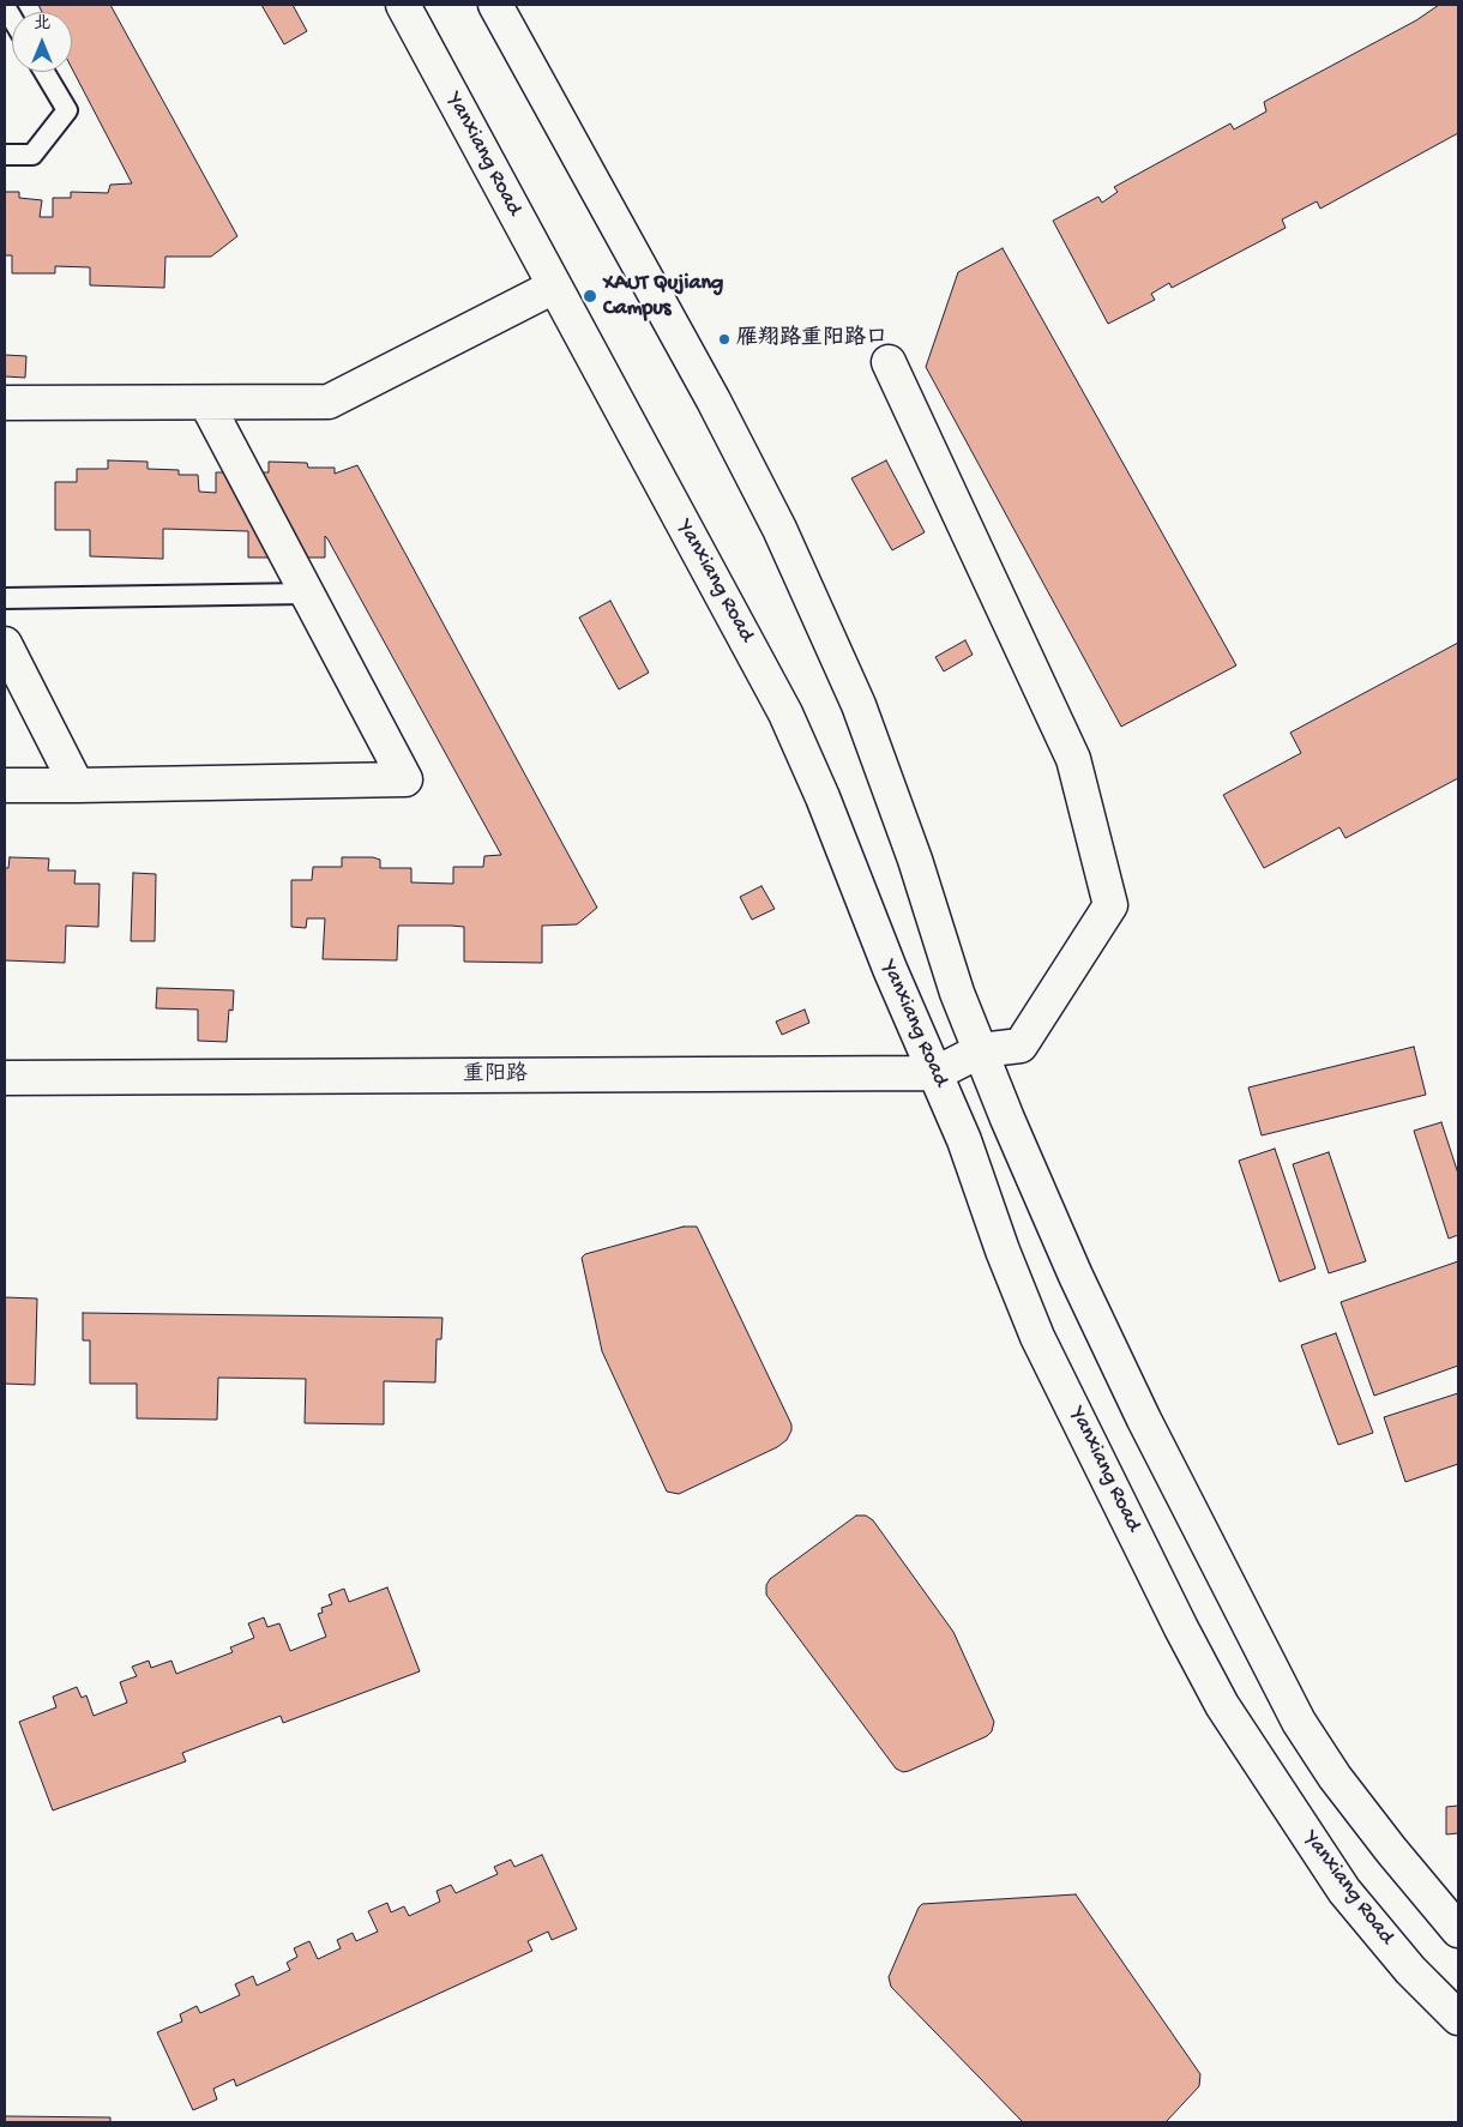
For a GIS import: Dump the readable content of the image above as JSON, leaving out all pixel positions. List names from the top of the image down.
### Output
{
  "streets": {
    "main road": ["Yanxiang Road", "重阳路"]
  },
  "crossings": [
    ["Yanxiang Road", "重阳路"]
  ],
  "places": ["XAUT Qujiang Campus", "雁翔路重阳路口"],
  "north": "top"
}
